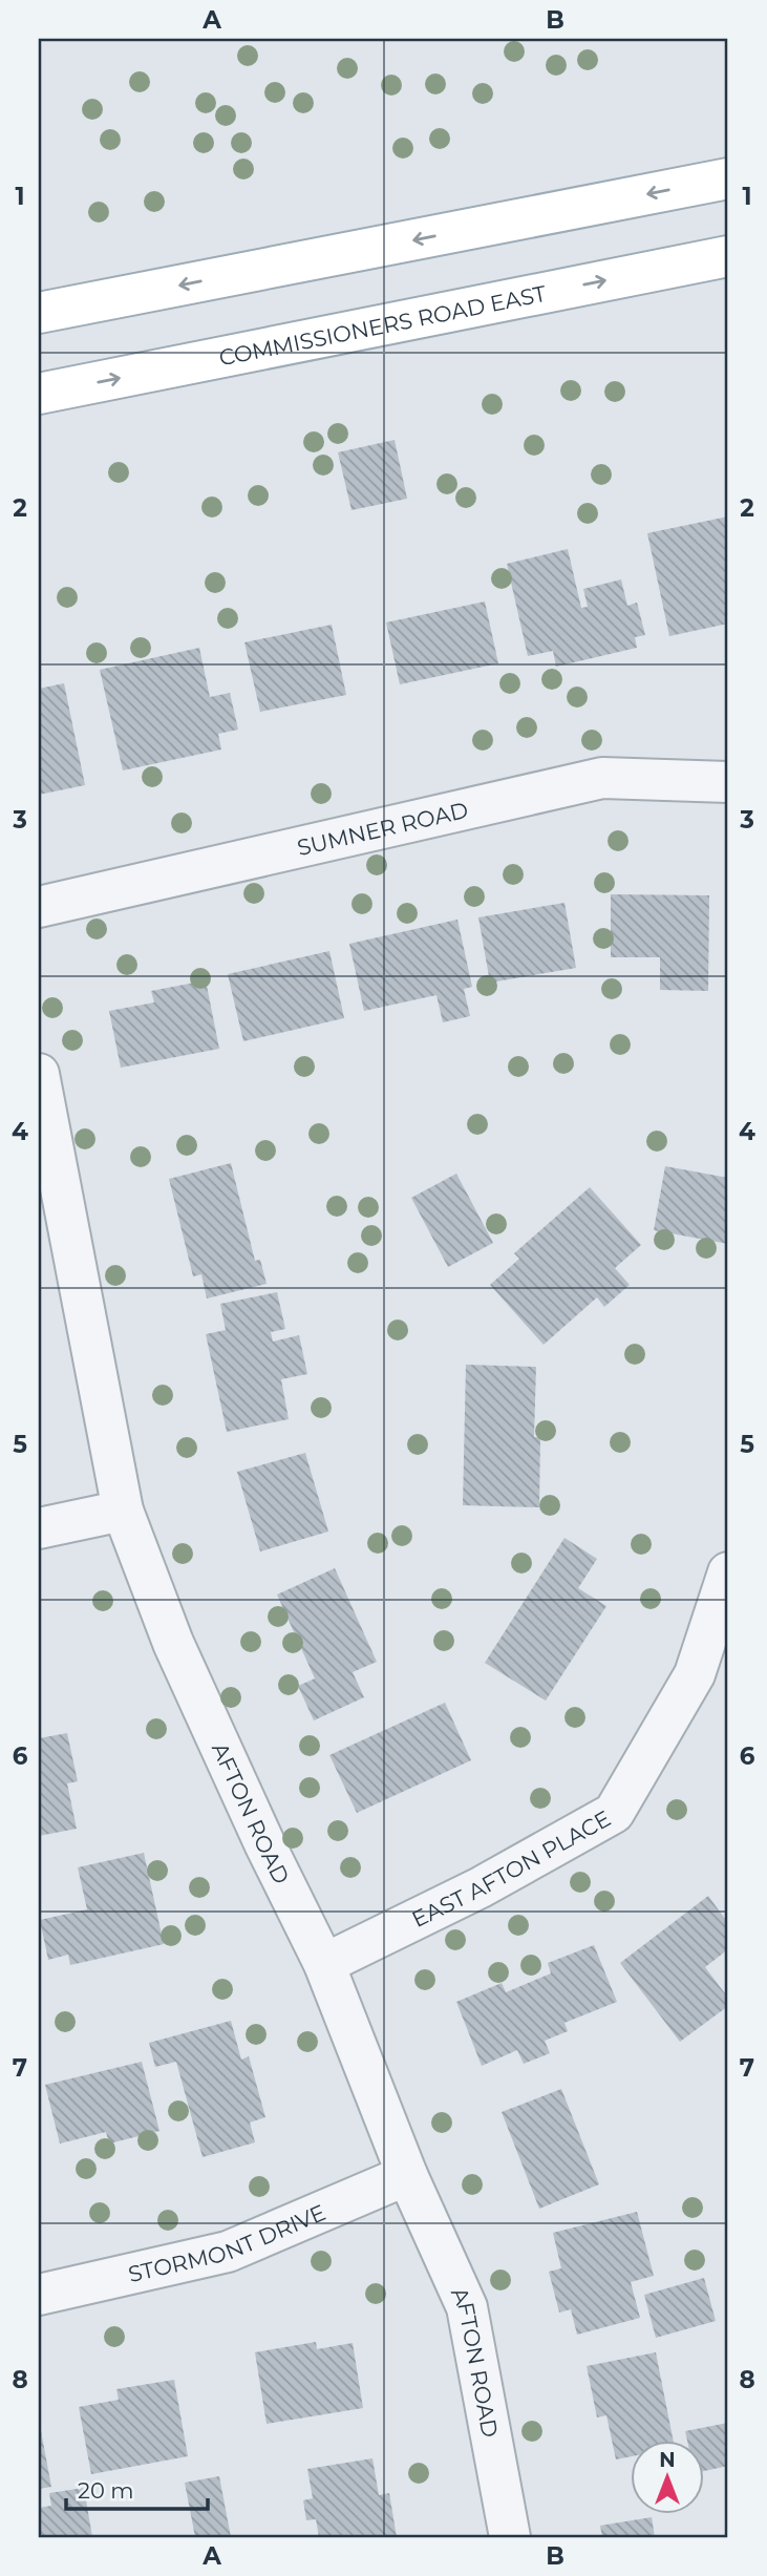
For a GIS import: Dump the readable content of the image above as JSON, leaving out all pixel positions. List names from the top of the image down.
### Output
{
  "streets": {
    "main road": ["COMMISSIONERS ROAD EAST"],
    "street": [
      "SUMNER ROAD",
      "AFTON ROAD",
      "EAST AFTON PLACE",
      "STORMONT DRIVE"
    ]
  },
  "crossings": [
    ["AFTON ROAD", "EAST AFTON PLACE"],
    ["AFTON ROAD", "STORMONT DRIVE"]
  ],
  "scale_bar": "20 m",
  "north": "top",
  "grid": {
    "columns": ["A", "B"],
    "rows": [
      "1",
      "2",
      "3",
      "4",
      "5",
      "6",
      "7",
      "8"
    ]
  }
}
